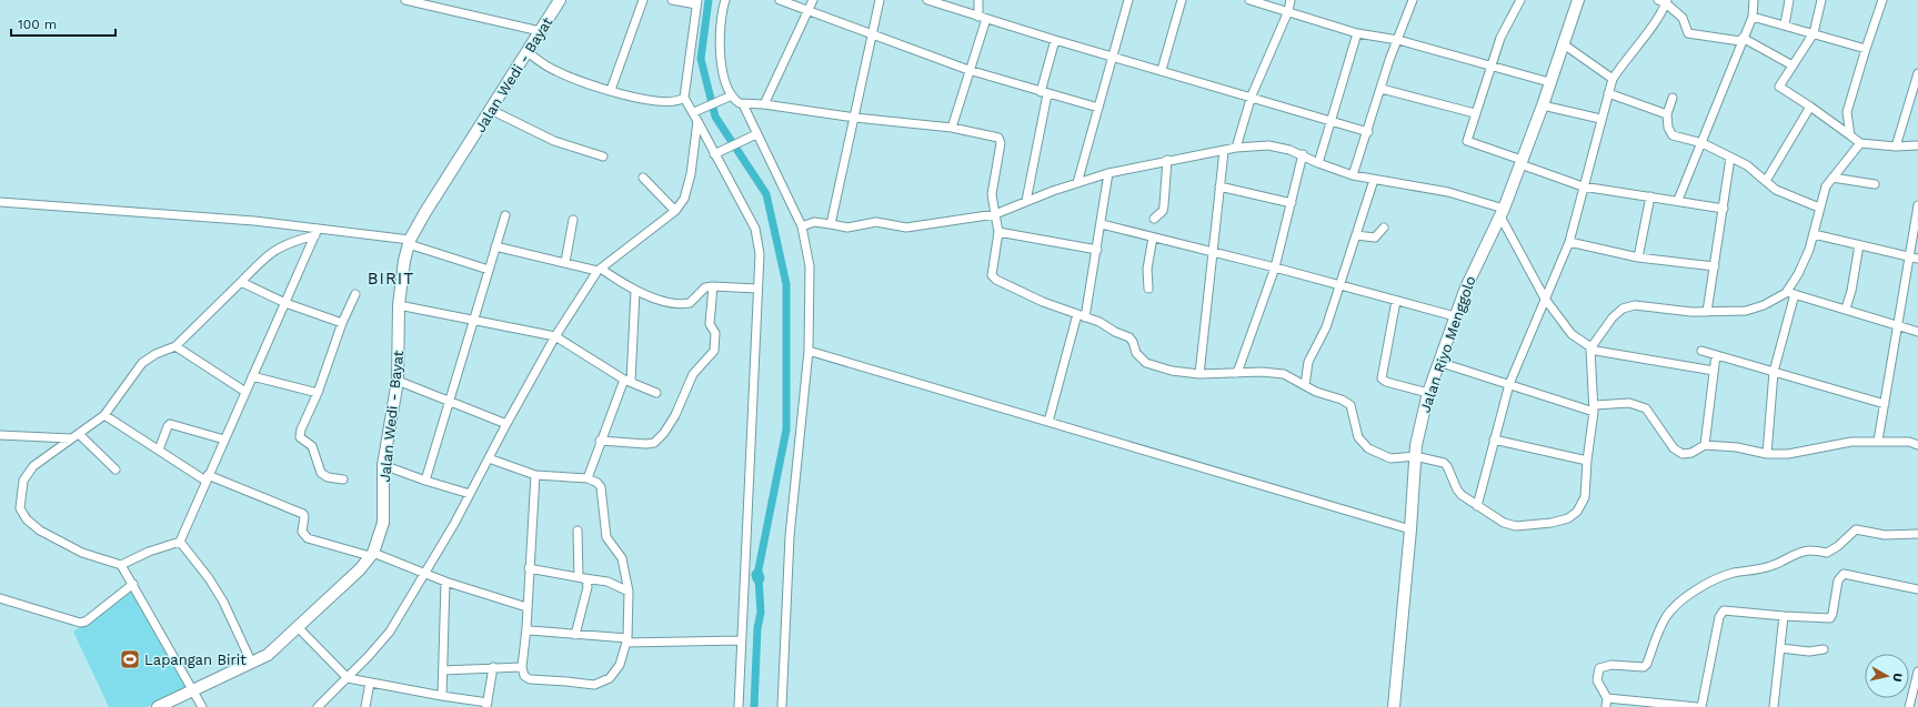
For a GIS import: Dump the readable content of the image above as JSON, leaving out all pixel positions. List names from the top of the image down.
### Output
{
  "streets": {
    "main road": ["Jalan Wedi - Bayat", "Jalan Riyo Menggolo"]
  },
  "districts": ["BIRIT"],
  "places": {
    "sports": ["Lapangan Birit"]
  },
  "scale_bar": "100 m",
  "north": "right"
}
